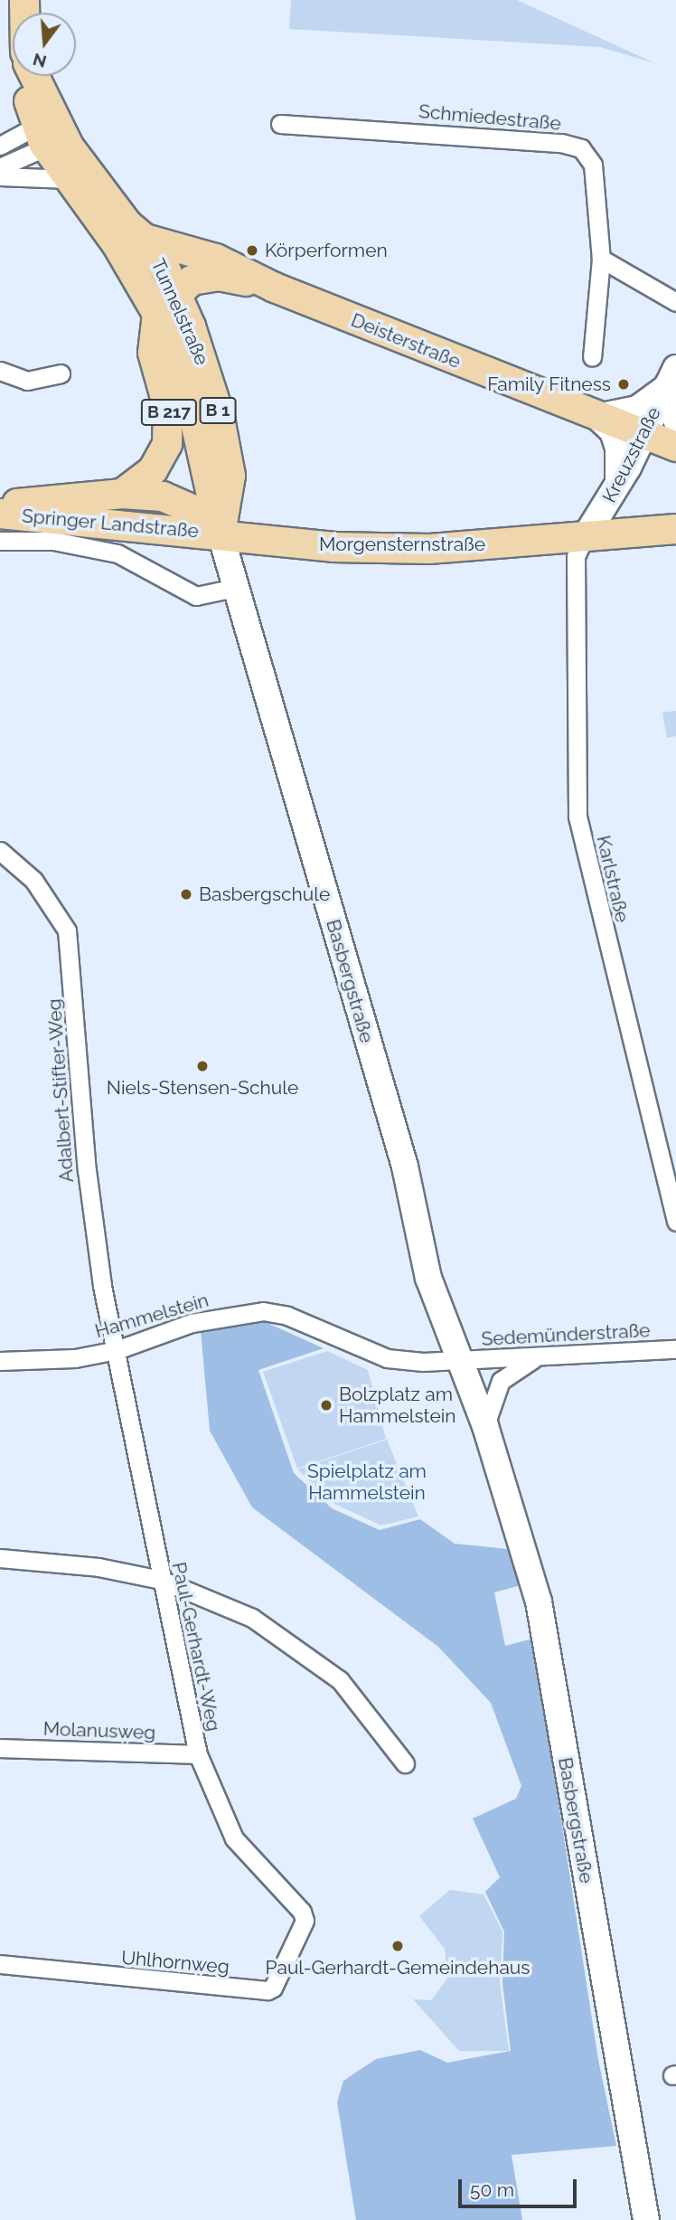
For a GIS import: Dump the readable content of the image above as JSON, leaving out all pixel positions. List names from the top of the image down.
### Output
{
  "streets": {
    "main road": [
      "Tunnelstraße",
      "Deisterstraße",
      "B 1",
      "B 217",
      "Kreuzstraße",
      "Springer Landstraße",
      "Morgensternstraße",
      "Basbergstraße"
    ],
    "street": [
      "Schmiedestraße",
      "Karlstraße",
      "Adalbert-Stifter-Weg",
      "Hammelstein",
      "Sedemünderstraße",
      "Paul-Gerhardt-Weg",
      "Molanusweg",
      "Uhlhornweg"
    ]
  },
  "crossings": [
    ["Tunnelstraße", "Deisterstraße"],
    ["Tunnelstraße", "B 217"],
    ["Tunnelstraße", "Springer Landstraße"],
    ["Tunnelstraße", "Morgensternstraße"],
    ["Tunnelstraße", "Basbergstraße"],
    ["Deisterstraße", "B 217"],
    ["Deisterstraße", "Kreuzstraße"],
    ["B 217", "Springer Landstraße"],
    ["Kreuzstraße", "Morgensternstraße"],
    ["Kreuzstraße", "Karlstraße"],
    ["Springer Landstraße", "Morgensternstraße"],
    ["Springer Landstraße", "Basbergstraße"],
    ["Morgensternstraße", "Karlstraße"],
    ["Morgensternstraße", "Basbergstraße"],
    ["Basbergstraße", "Hammelstein"],
    ["Basbergstraße", "Sedemünderstraße"],
    ["Adalbert-Stifter-Weg", "Hammelstein"],
    ["Adalbert-Stifter-Weg", "Paul-Gerhardt-Weg"],
    ["Hammelstein", "Sedemünderstraße"],
    ["Hammelstein", "Paul-Gerhardt-Weg"],
    ["Paul-Gerhardt-Weg", "Molanusweg"],
    ["Paul-Gerhardt-Weg", "Uhlhornweg"]
  ],
  "parks": ["Spielplatz am Hammelstein"],
  "places": [
    "Körperformen",
    "Family Fitness",
    "Basbergschule",
    "Niels-Stensen-Schule",
    "Bolzplatz am Hammelstein",
    "Paul-Gerhardt-Gemeindehaus"
  ],
  "scale_bar": "50 m",
  "north": "bottom"
}
